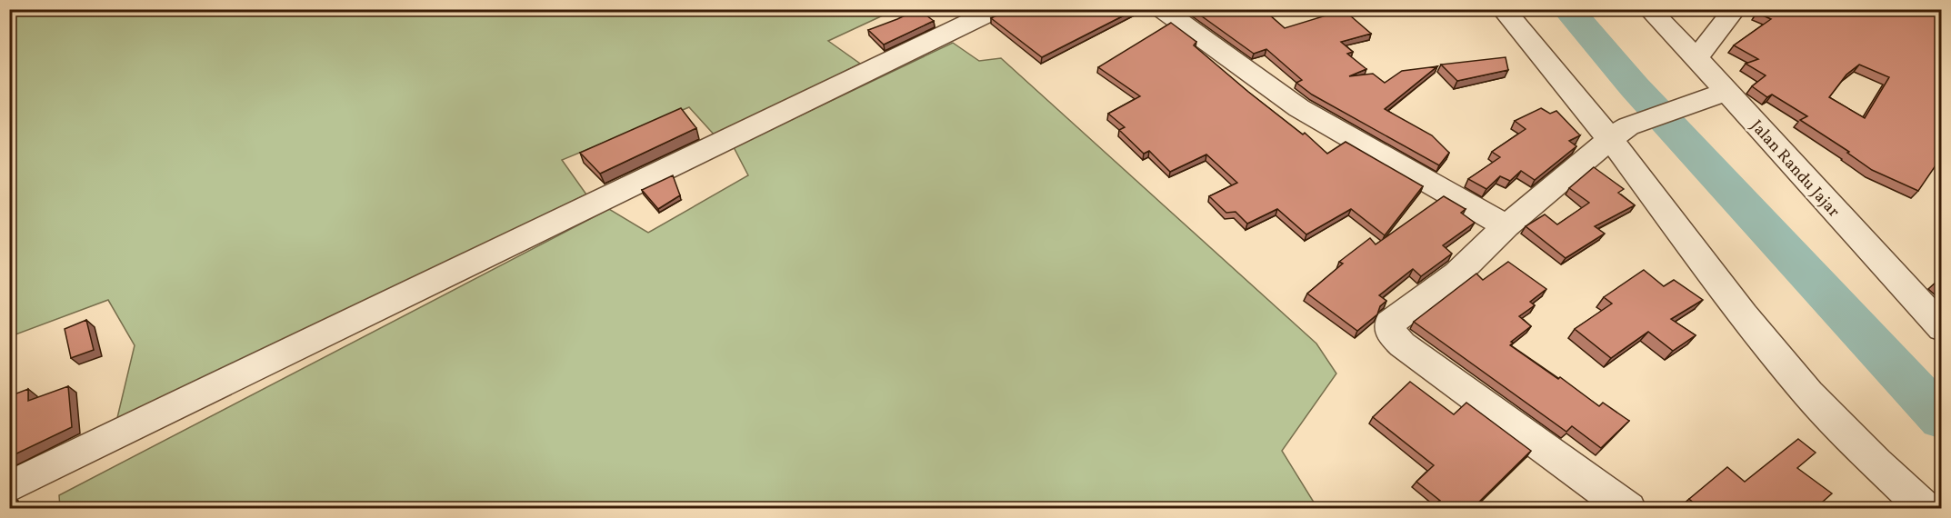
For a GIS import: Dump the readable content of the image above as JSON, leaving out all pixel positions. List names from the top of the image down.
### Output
{
  "streets": {
    "street": ["Jalan Randu Jajar"]
  }
}
